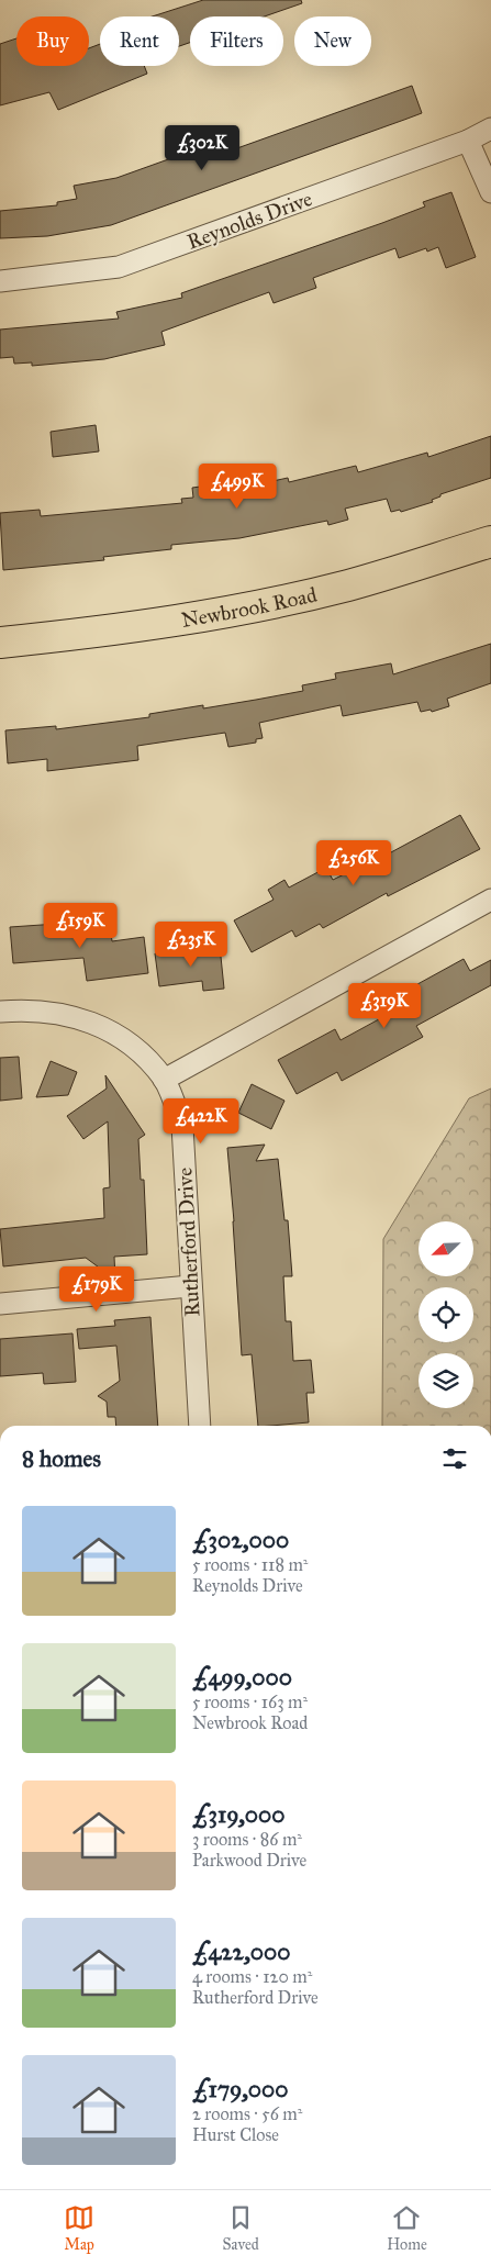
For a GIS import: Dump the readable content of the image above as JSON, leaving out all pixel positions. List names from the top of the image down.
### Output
{
  "streets": {
    "highway": ["Newbrook Road"],
    "street": ["Reynolds Drive", "Rutherford Drive"]
  },
  "north": "bottom left",
  "page": {
    "chip": [
      "Buy",
      "Rent",
      "Filters",
      "New"
    ],
    "price": [
      "£302K",
      "£499K",
      "£256K",
      "£159K",
      "£235K",
      "£319K",
      "£422K",
      "£179K"
    ],
    "heading": "8 homes",
    "list": [
      {
        "name": "£302,000",
        "note": "5 rooms · 118 m² · Reynolds Drive"
      },
      {
        "name": "£499,000",
        "note": "5 rooms · 163 m² · Newbrook Road"
      },
      {
        "name": "£319,000",
        "note": "3 rooms · 86 m² · Parkwood Drive"
      },
      {
        "name": "£422,000",
        "note": "4 rooms · 120 m² · Rutherford Drive"
      },
      {
        "name": "£179,000",
        "note": "2 rooms · 56 m² · Hurst Close"
      }
    ],
    "tabs": ["Map", "Saved", "Home"]
  }
}
